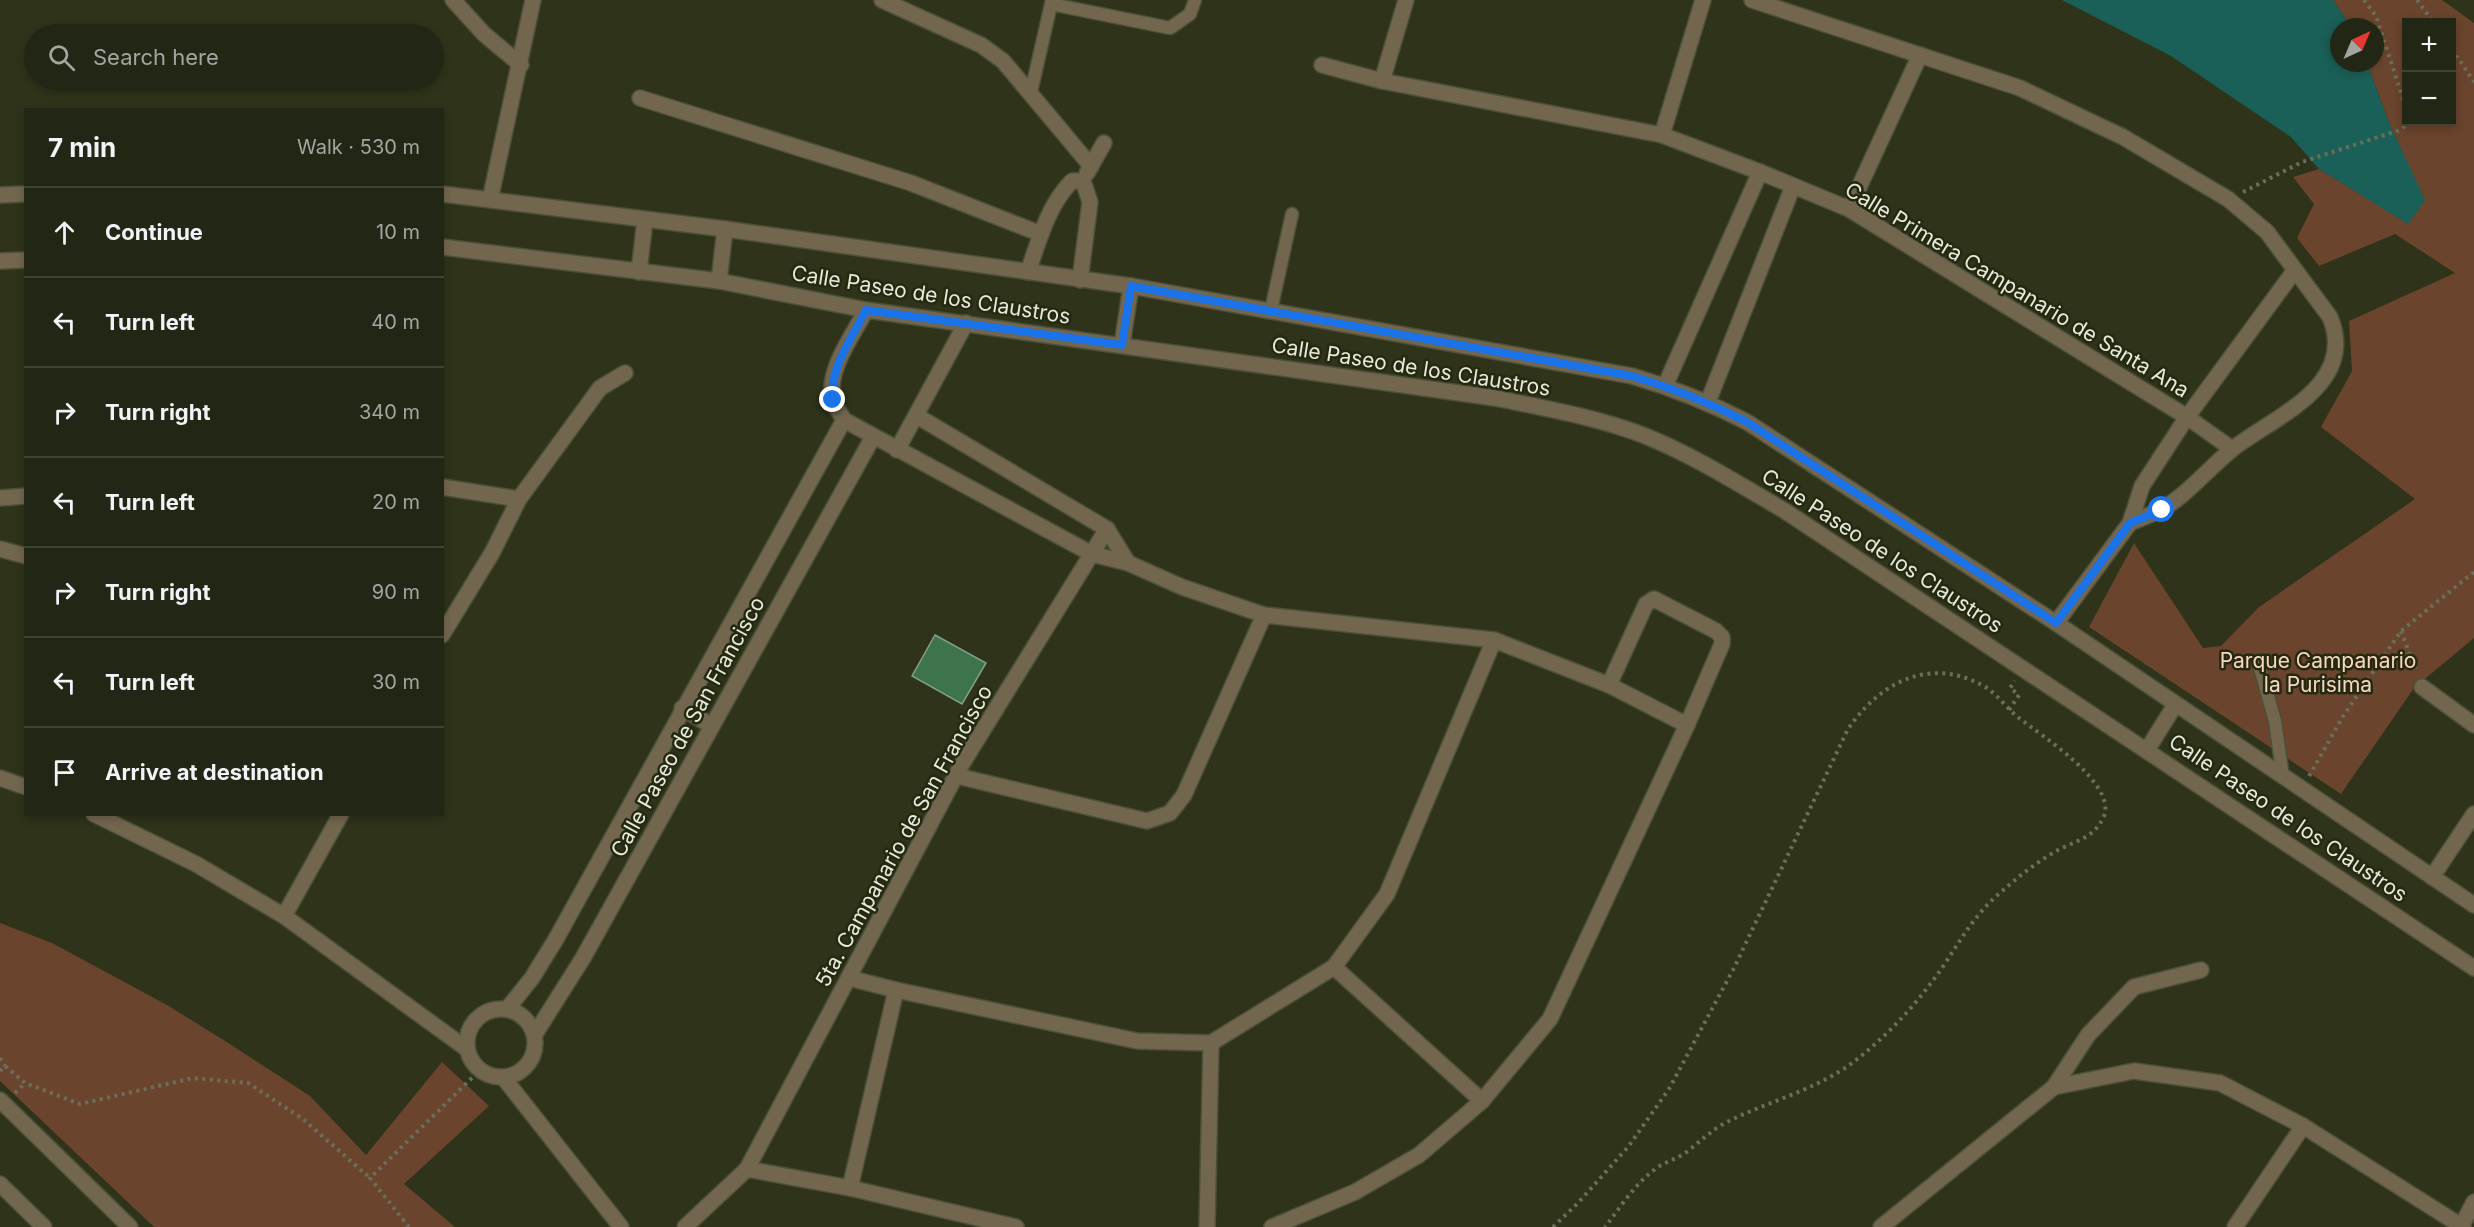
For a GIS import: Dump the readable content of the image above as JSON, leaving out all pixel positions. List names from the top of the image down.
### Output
{
  "streets": {
    "street": [
      "Calle Primera Campanario de Santa Ana",
      "Calle Paseo de los Claustros",
      "Calle Paseo de San Francisco",
      "5ta. Campanario de San Francisco"
    ]
  },
  "parks": ["Parque Campanario la Purisima"],
  "north": "top right",
  "page": {
    "map_buttons": ["+", "−"],
    "search": "Search here",
    "heading": ["7 min", "Walk · 530 m"],
    "list": [
      ["Continue", "10 m"],
      ["Turn left", "40 m"],
      ["Turn right", "340 m"],
      ["Turn left", "20 m"],
      ["Turn right", "90 m"],
      ["Turn left", "30 m"],
      "Arrive at destination"
    ]
  }
}
